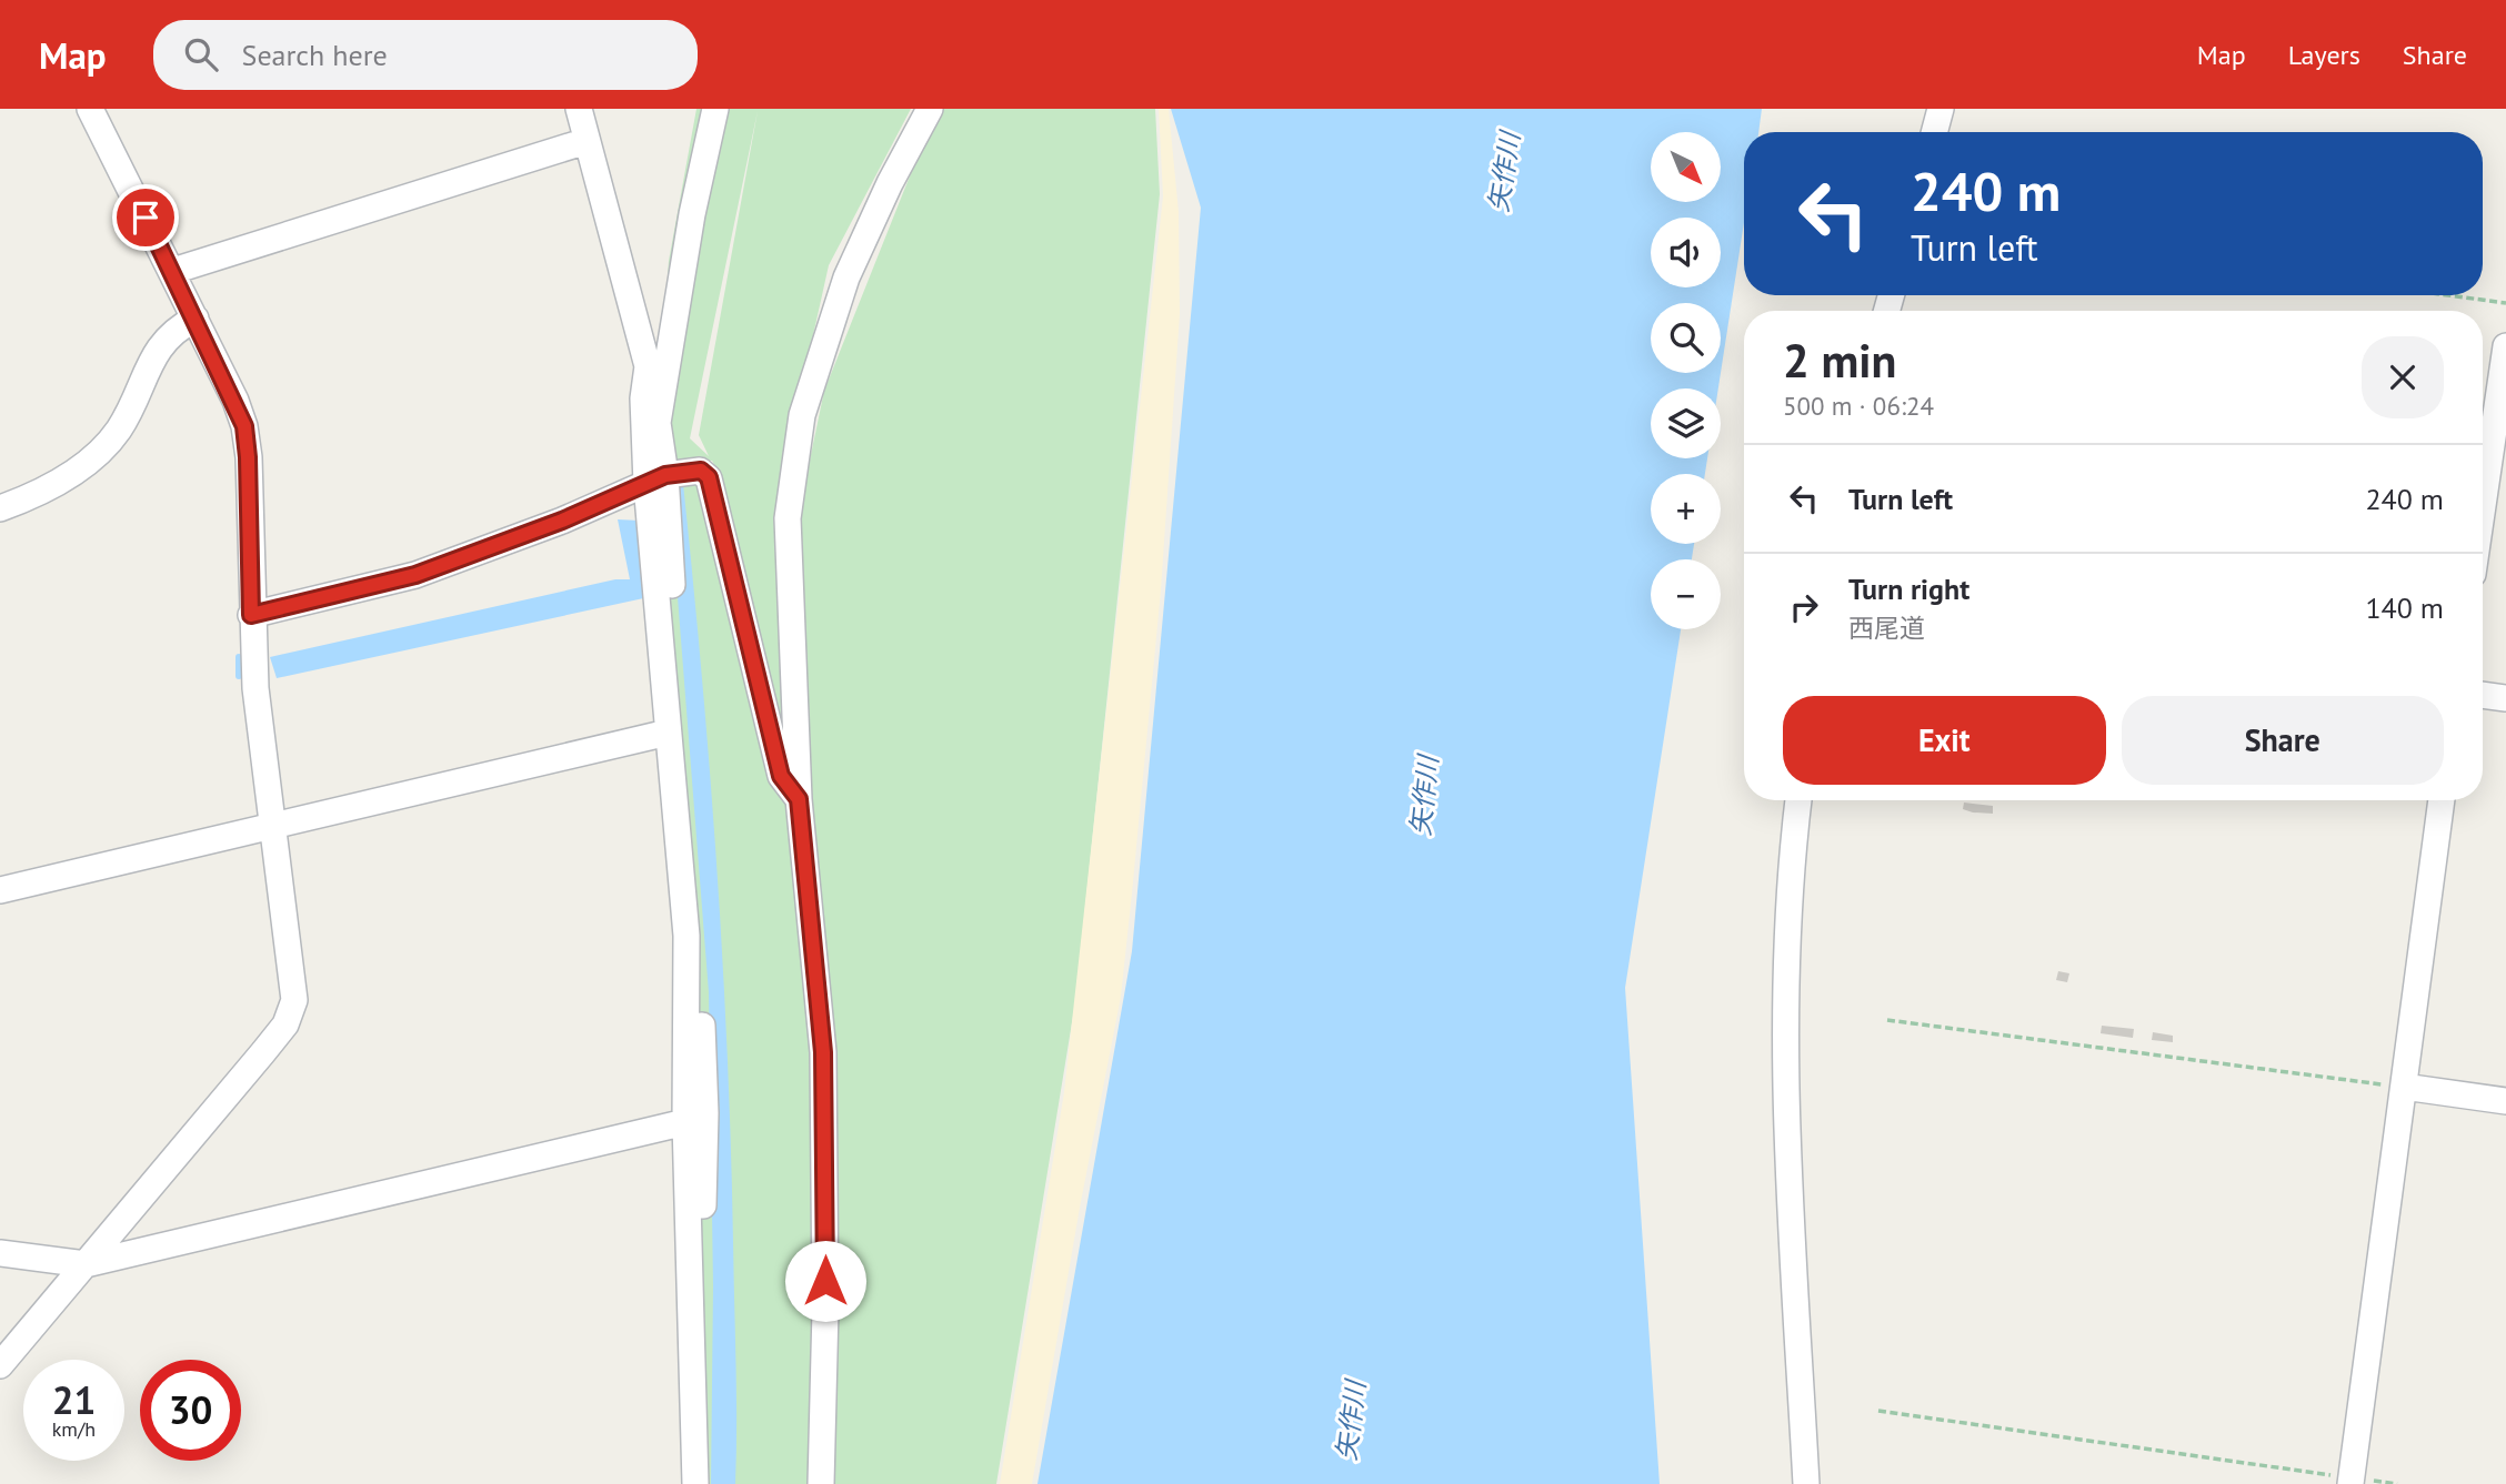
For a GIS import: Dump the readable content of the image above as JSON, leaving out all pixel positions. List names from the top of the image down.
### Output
{
  "water": ["矢作川"],
  "north": "bottom right",
  "page": {
    "header": "Map",
    "search": "Search here",
    "nav": ["Map", "Layers", "Share"],
    "map_buttons": ["+", "−"],
    "turn": ["240 m", "Turn left"],
    "heading": ["2 min", "500 m · 06:24"],
    "list": [
      {
        "name": "Turn left",
        "value": "240 m"
      },
      {
        "name": "Turn right",
        "note": "西尾道",
        "value": "140 m"
      }
    ],
    "buttons": ["Exit", "Share"],
    "speed": "21 km/h",
    "limit": "30"
  }
}
